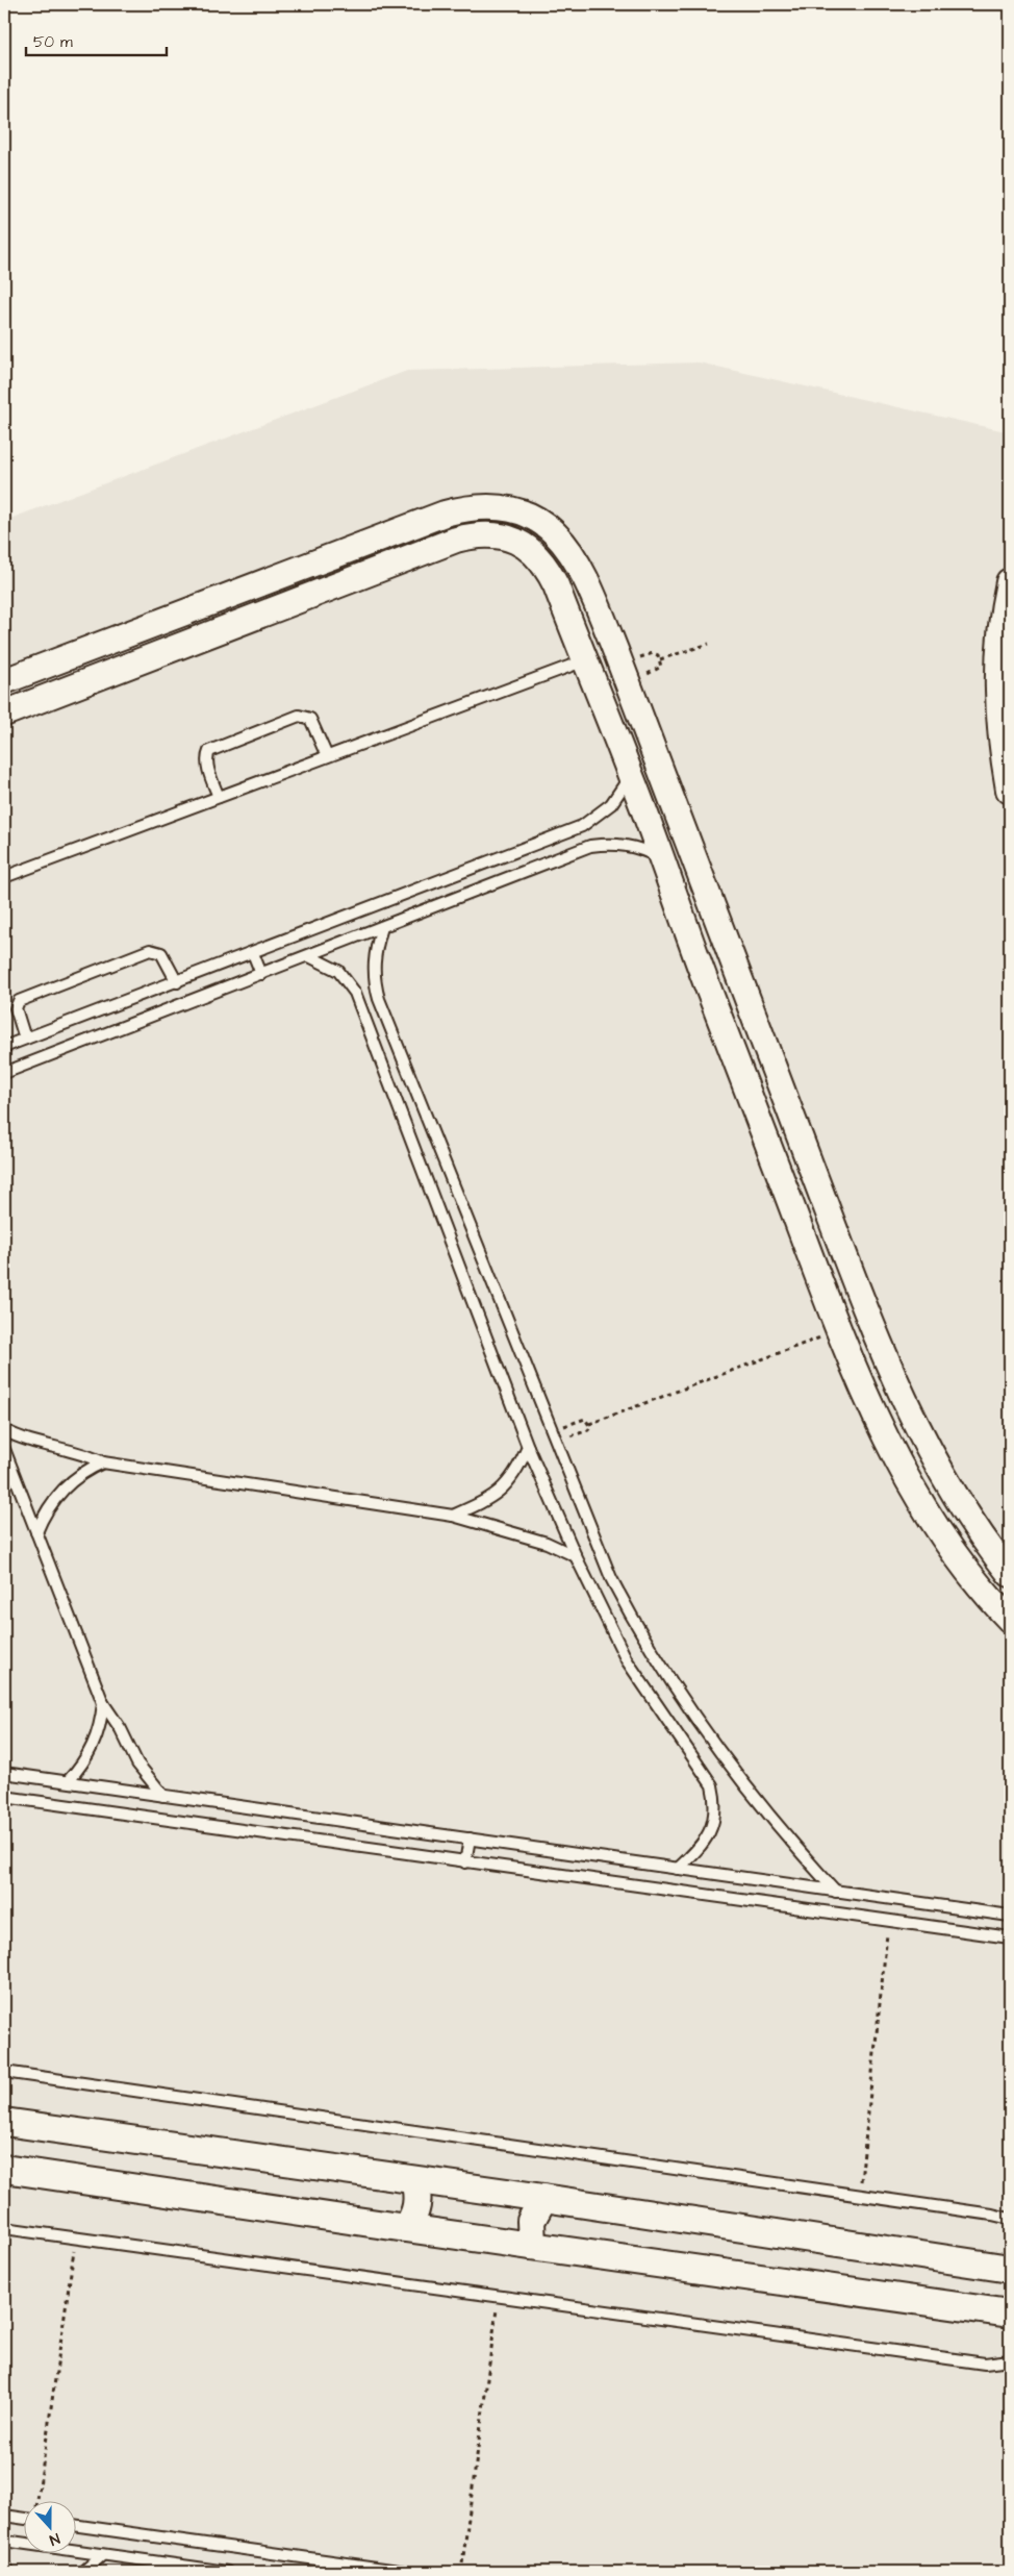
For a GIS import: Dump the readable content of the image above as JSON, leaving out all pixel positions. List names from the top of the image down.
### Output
{
  "scale_bar": "50 m",
  "north": "bottom"
}
